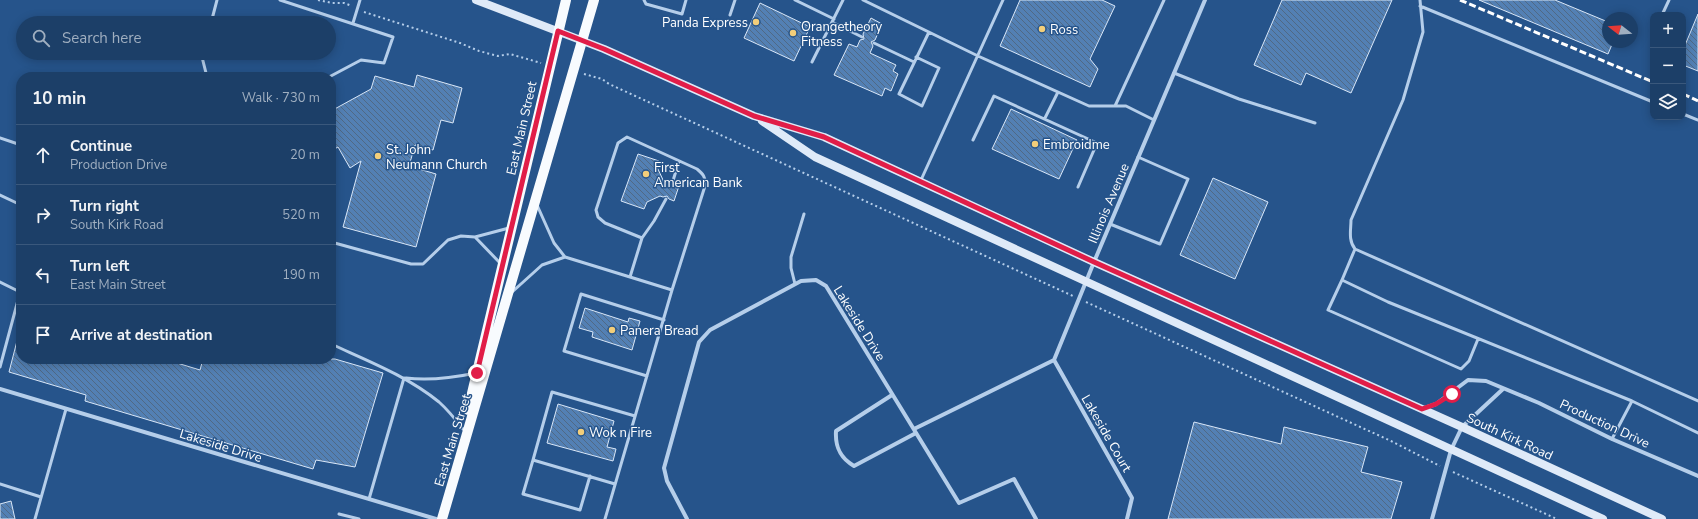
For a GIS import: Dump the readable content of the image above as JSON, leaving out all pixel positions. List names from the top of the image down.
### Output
{
  "streets": {
    "main road": ["East Main Street", "South Kirk Road"],
    "street": [
      "Illinois Avenue",
      "Lakeside Drive",
      "Production Drive",
      "Lakeside Court"
    ]
  },
  "crossings": [
    ["East Main Street", "South Kirk Road"],
    ["Illinois Avenue", "Lakeside Court"],
    ["Illinois Avenue", "South Kirk Road"],
    ["Production Drive", "South Kirk Road"]
  ],
  "places": [
    "Panda Express",
    "Ross",
    "Orangetheory Fitness",
    "Embroidme",
    "St. John Neumann Church",
    "First American Bank",
    "Panera Bread",
    "Wok n Fire"
  ],
  "north": "left",
  "page": {
    "map_buttons": ["+", "−"],
    "search": "Search here",
    "heading": ["10 min", "Walk · 730 m"],
    "list": [
      ["Continue", "Production Drive", "20 m"],
      ["Turn right", "South Kirk Road", "520 m"],
      ["Turn left", "East Main Street", "190 m"],
      "Arrive at destination"
    ]
  }
}
